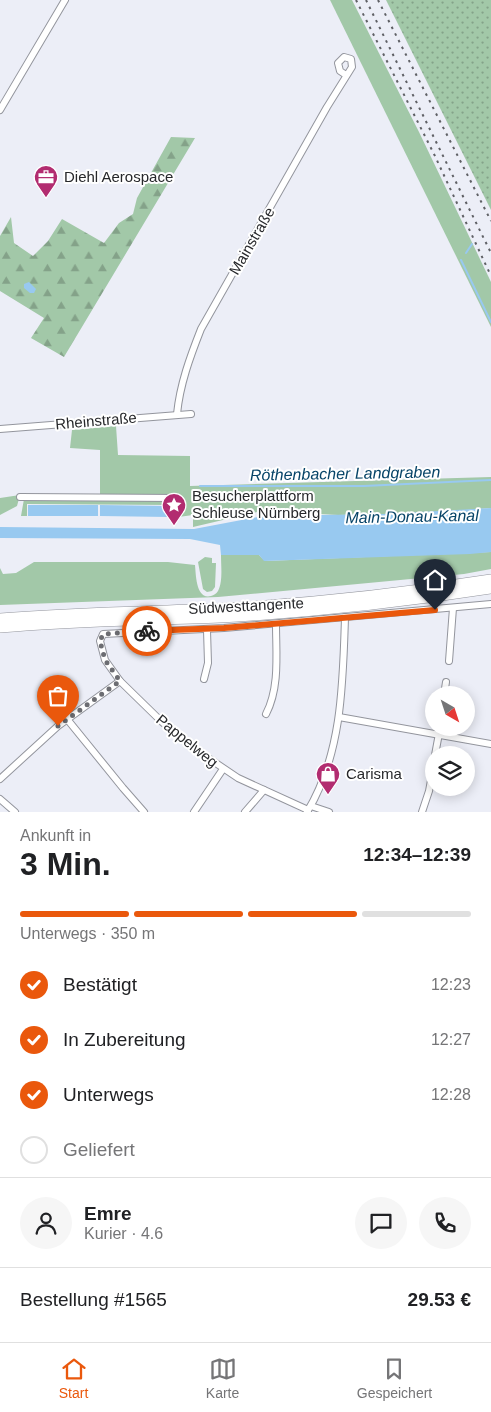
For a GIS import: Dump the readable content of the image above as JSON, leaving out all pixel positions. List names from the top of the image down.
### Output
{
  "streets": {
    "highway": ["Südwesttangente"],
    "street": ["Mainstraße", "Rheinstraße", "Pappelweg"]
  },
  "crossings": [
    ["Mainstraße", "Rheinstraße"]
  ],
  "water": ["Röthenbacher Landgraben", "Main-Donau-Kanal"],
  "places": {
    "office": ["Diehl Aerospace"],
    "place": ["Besucherplattform Schleuse Nürnberg"],
    "shop": ["Carisma"]
  },
  "north": "bottom right",
  "page": {
    "heading": ["3 Min.", "Ankunft in", "12:34–12:39"],
    "panel": [
      "Emre",
      "Kurier · 4.6",
      "Bestellung #1565",
      "29.53 €"
    ],
    "bar": "Unterwegs · 350 m",
    "list": [
      ["Bestätigt", "12:23"],
      ["In Zubereitung", "12:27"],
      ["Unterwegs", "12:28"],
      "Geliefert"
    ],
    "tabs": ["Start", "Karte", "Gespeichert"]
  }
}
